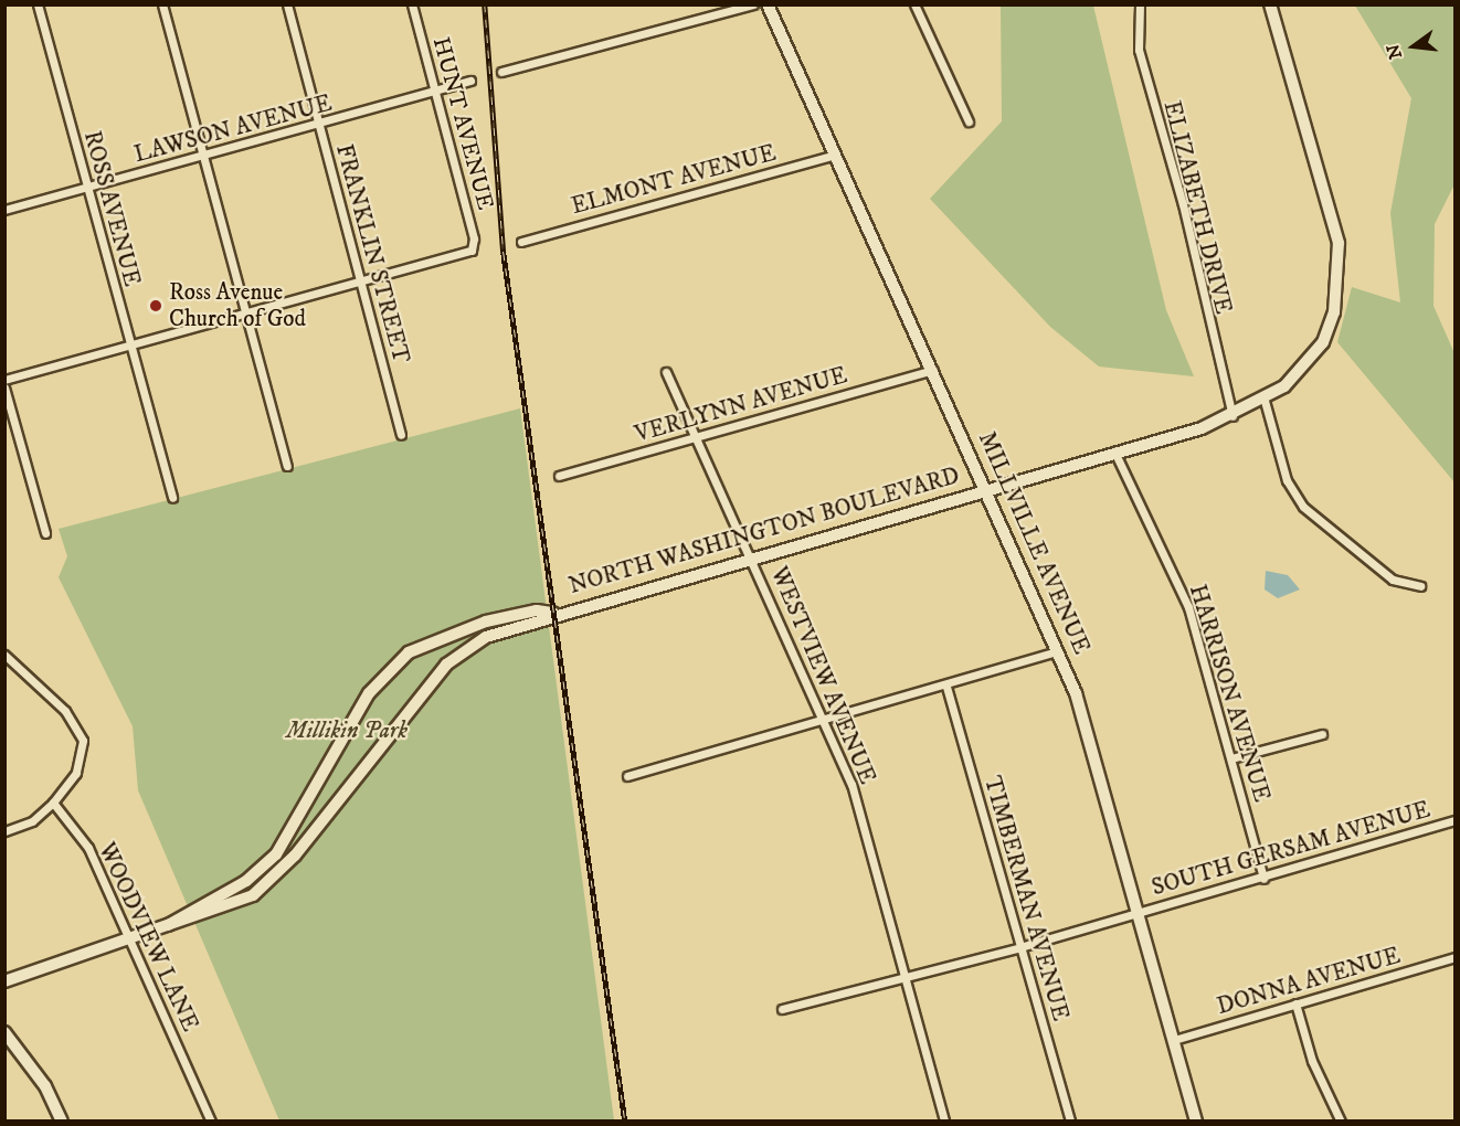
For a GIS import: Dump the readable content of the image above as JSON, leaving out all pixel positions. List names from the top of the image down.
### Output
{
  "streets": {
    "street": [
      "HUNT AVENUE",
      "LAWSON AVENUE",
      "ELMONT AVENUE",
      "ELIZABETH DRIVE",
      "ROSS AVENUE",
      "FRANKLIN STREET",
      "VERLYNN AVENUE",
      "NORTH WASHINGTON BOULEVARD",
      "MILLVILLE AVENUE",
      "WESTVIEW AVENUE",
      "HARRISON AVENUE",
      "SOUTH GERSAM AVENUE",
      "TIMBERMAN AVENUE",
      "WOODVIEW LANE",
      "DONNA AVENUE"
    ]
  },
  "crossings": [
    ["HUNT AVENUE", "LAWSON AVENUE"],
    ["HUNT AVENUE", "FRANKLIN STREET"],
    ["LAWSON AVENUE", "ROSS AVENUE"],
    ["LAWSON AVENUE", "FRANKLIN STREET"],
    ["ELMONT AVENUE", "MILLVILLE AVENUE"],
    ["ELIZABETH DRIVE", "NORTH WASHINGTON BOULEVARD"],
    ["VERLYNN AVENUE", "MILLVILLE AVENUE"],
    ["VERLYNN AVENUE", "WESTVIEW AVENUE"],
    ["NORTH WASHINGTON BOULEVARD", "MILLVILLE AVENUE"],
    ["NORTH WASHINGTON BOULEVARD", "WESTVIEW AVENUE"],
    ["NORTH WASHINGTON BOULEVARD", "HARRISON AVENUE"],
    ["NORTH WASHINGTON BOULEVARD", "WOODVIEW LANE"],
    ["MILLVILLE AVENUE", "SOUTH GERSAM AVENUE"],
    ["MILLVILLE AVENUE", "DONNA AVENUE"],
    ["WESTVIEW AVENUE", "SOUTH GERSAM AVENUE"],
    ["HARRISON AVENUE", "SOUTH GERSAM AVENUE"],
    ["SOUTH GERSAM AVENUE", "TIMBERMAN AVENUE"]
  ],
  "parks": ["Millikin Park"],
  "places": ["Ross Avenue Church of God"],
  "north": "left"
}
